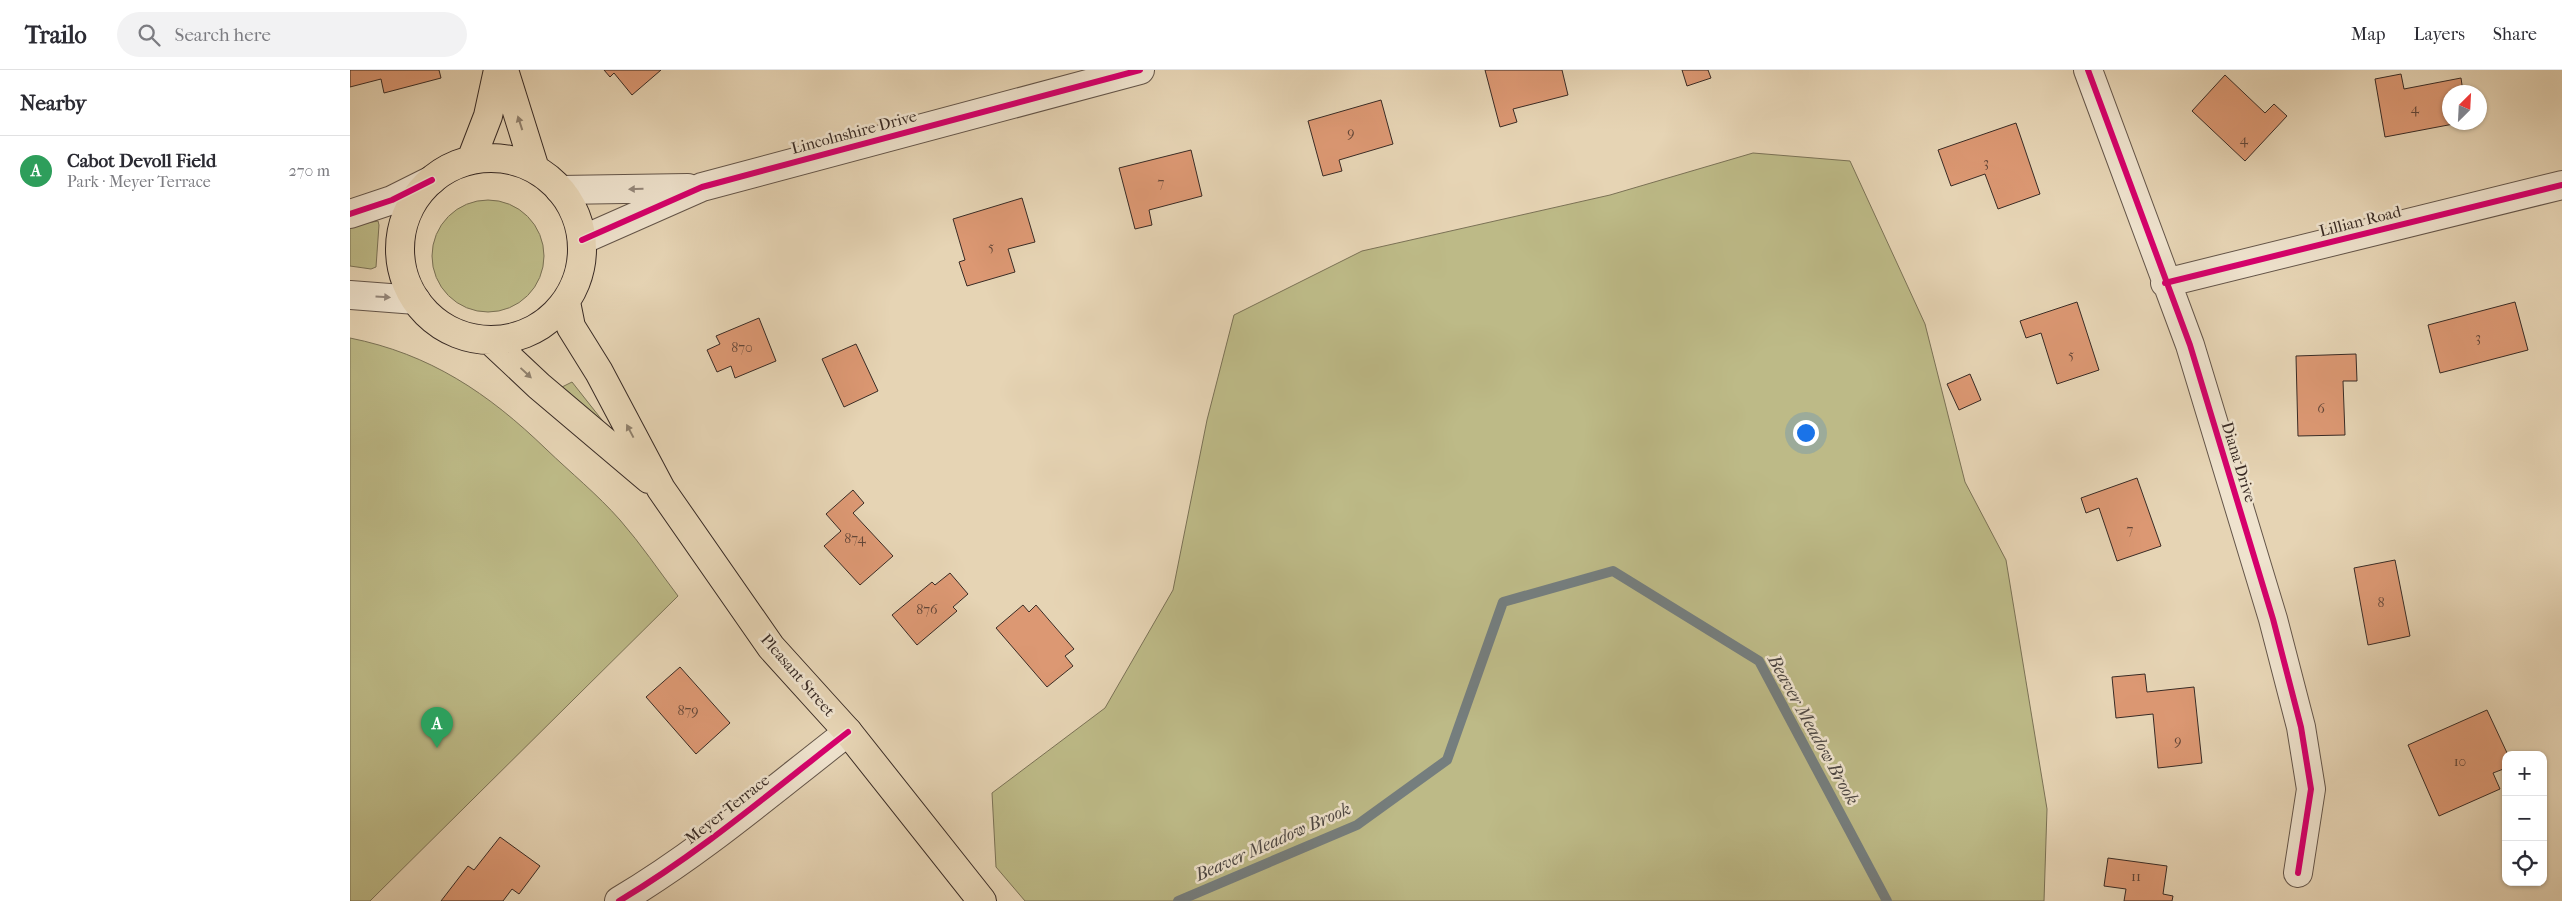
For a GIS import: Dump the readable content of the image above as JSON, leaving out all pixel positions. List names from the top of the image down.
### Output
{
  "streets": {
    "main road": ["Pleasant Street"],
    "street": [
      "Lincolnshire Drive",
      "Lillian Road",
      "Diana Drive",
      "Meyer Terrace"
    ]
  },
  "crossings": [
    ["Lillian Road", "Diana Drive"],
    ["Pleasant Street", "Meyer Terrace"]
  ],
  "water": ["Beaver Meadow Brook"],
  "house_numbers": [
    "4",
    "9",
    "4",
    "3",
    "7",
    "5",
    "3",
    "870",
    "5",
    "6",
    "7",
    "874",
    "8",
    "876",
    "879",
    "9",
    "10",
    "11"
  ],
  "north": "top right",
  "page": {
    "header": "Trailo",
    "search": "Search here",
    "nav": ["Map", "Layers", "Share"],
    "heading": "Nearby",
    "list": [
      {
        "mark": "A",
        "name": "Cabot Devoll Field",
        "note": "Park · Meyer Terrace",
        "value": "270 m"
      }
    ],
    "pins": "A",
    "map_buttons": ["+", "−"]
  }
}
